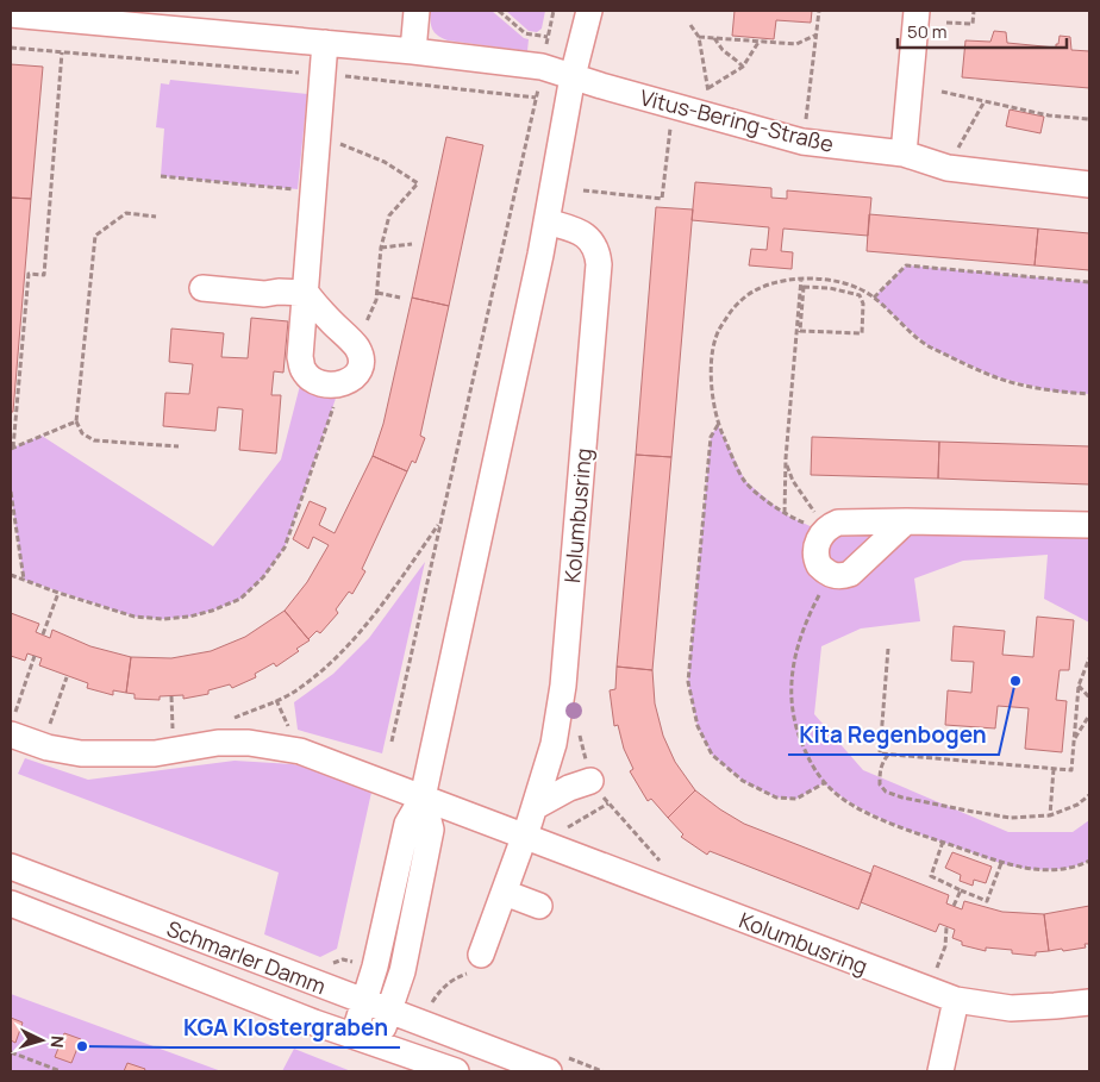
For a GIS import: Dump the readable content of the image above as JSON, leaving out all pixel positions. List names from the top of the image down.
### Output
{
  "streets": {
    "street": ["Vitus-Bering-Straße", "Kolumbusring", "Schmarler Damm"]
  },
  "places": ["Kita Regenbogen", "KGA Klostergraben"],
  "scale_bar": "50 m",
  "north": "right"
}
